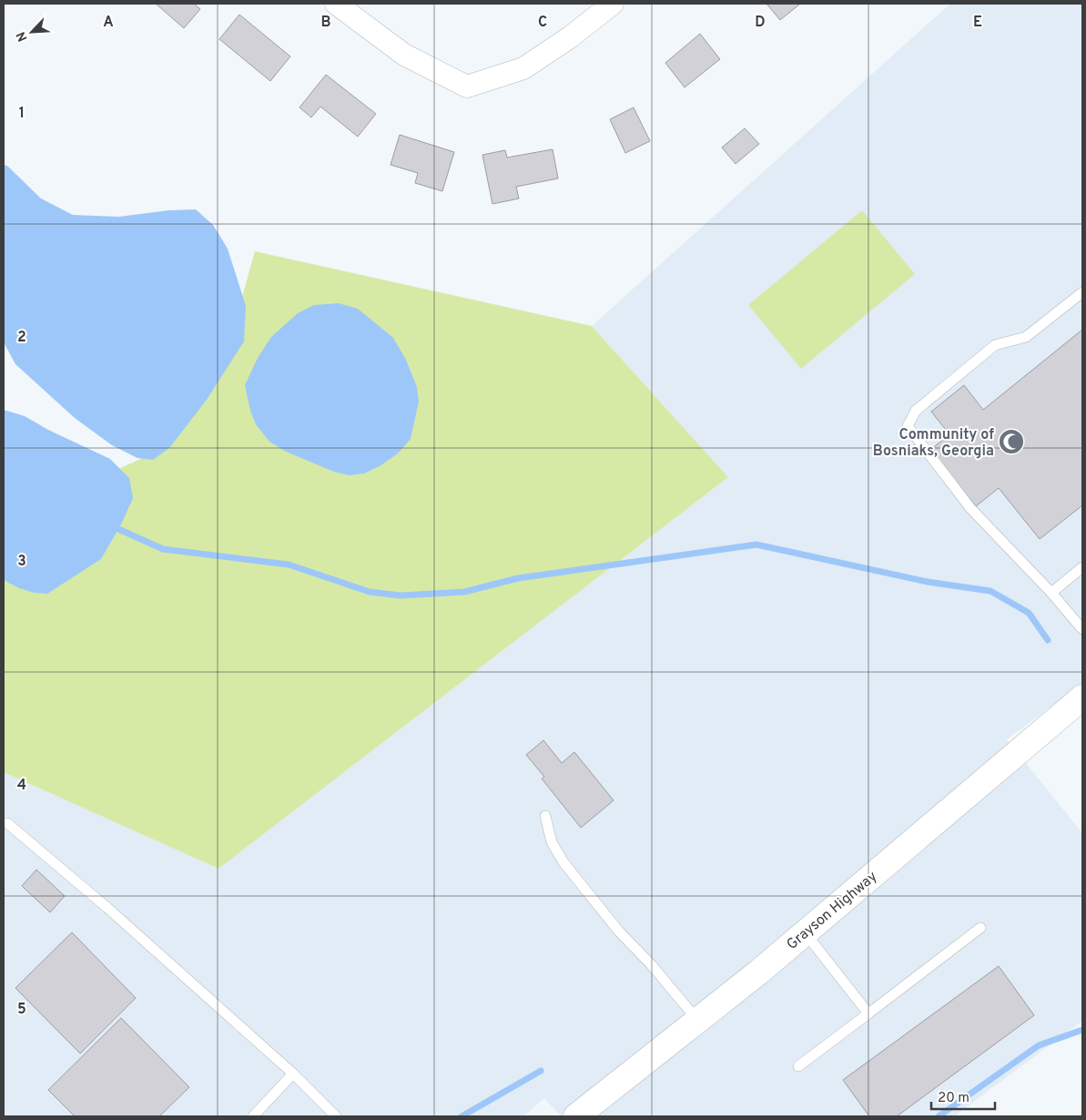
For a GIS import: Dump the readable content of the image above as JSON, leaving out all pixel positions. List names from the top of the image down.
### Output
{
  "streets": {
    "main road": ["Grayson Highway"]
  },
  "places": {
    "mosque": ["Community of Bosniaks, Georgia"]
  },
  "scale_bar": "20 m",
  "north": "bottom left",
  "grid": {
    "columns": [
      "A",
      "B",
      "C",
      "D",
      "E"
    ],
    "rows": [
      "1",
      "2",
      "3",
      "4",
      "5"
    ]
  }
}
